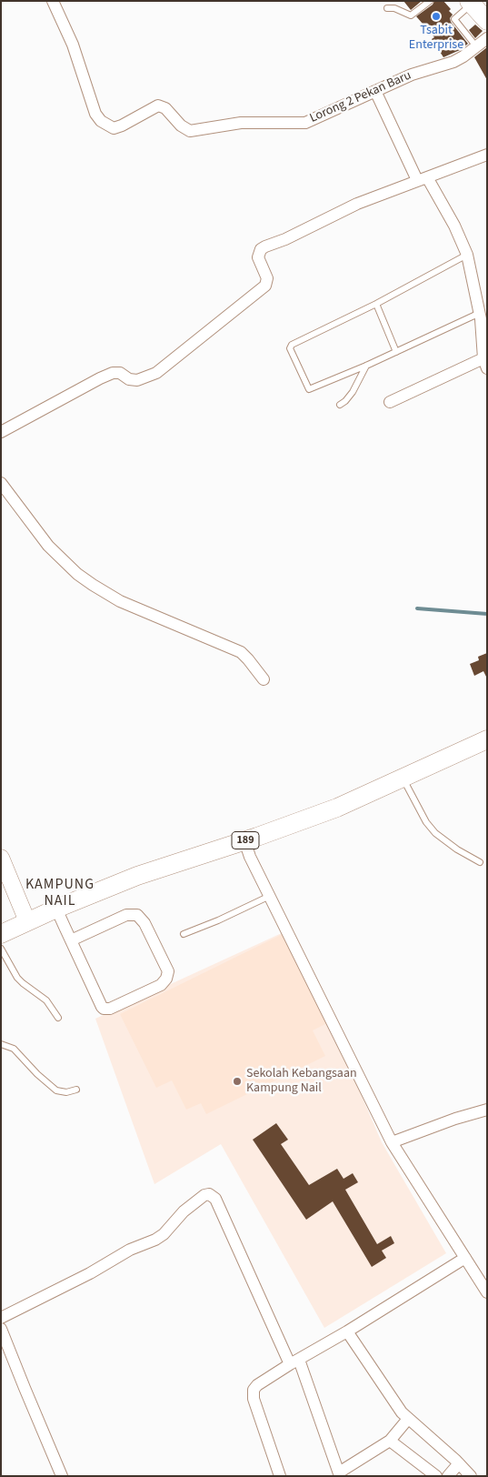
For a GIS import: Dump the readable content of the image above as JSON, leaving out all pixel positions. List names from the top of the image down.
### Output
{
  "streets": {
    "main road": ["189"],
    "street": ["Lorong 2 Pekan Baru"]
  },
  "districts": ["KAMPUNG NAIL"],
  "places": ["Tsabit Enterprise", "Sekolah Kebangsaan Kampung Nail"]
}
